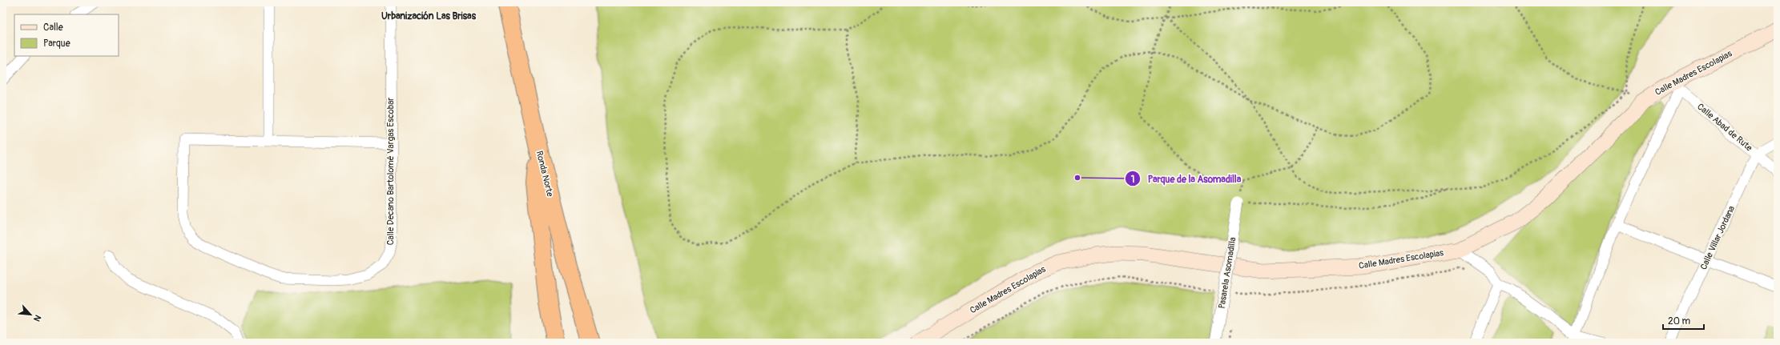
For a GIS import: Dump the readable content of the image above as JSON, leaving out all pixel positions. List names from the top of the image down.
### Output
{
  "streets": {
    "highway": ["Ronda Norte"],
    "street": [
      "Calle Madres Escolapias",
      "Calle Abad de Rute",
      "Calle Decano Bartolomé Vargas Escobar",
      "Calle Villar Jordana",
      "Pasarela Asomadilla"
    ]
  },
  "crossings": [
    ["Calle Madres Escolapias", "Calle Abad de Rute"],
    ["Calle Abad de Rute", "Calle Villar Jordana"]
  ],
  "districts": ["Urbanización Las Brisas"],
  "places": ["Parque de la Asomadilla"],
  "legend": ["Calle", "Parque"],
  "scale_bar": "20 m",
  "north": "bottom right"
}
